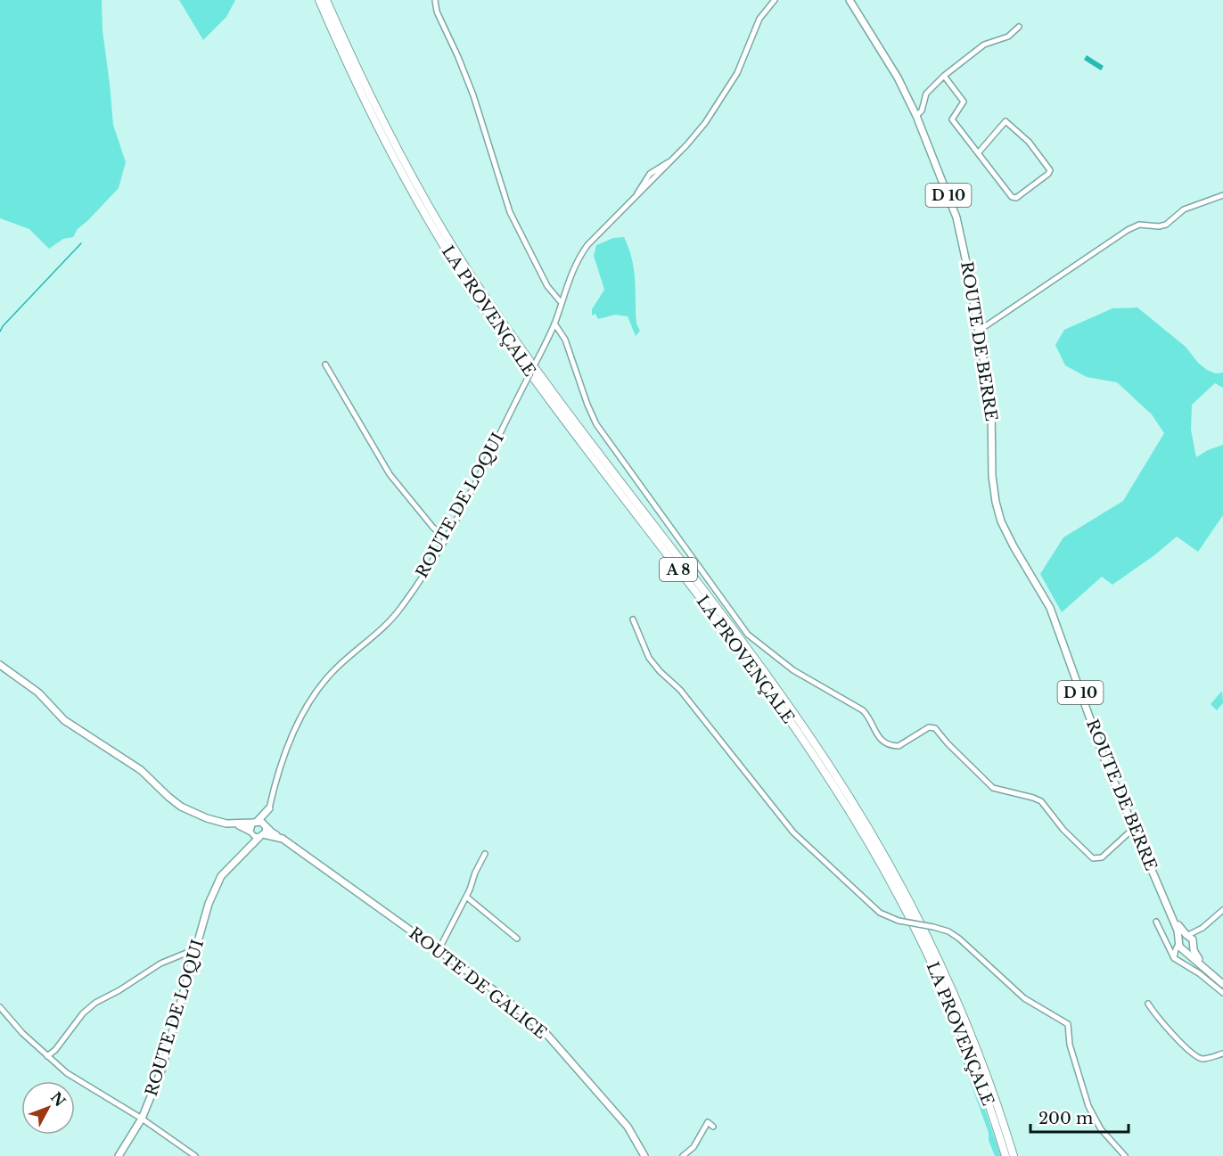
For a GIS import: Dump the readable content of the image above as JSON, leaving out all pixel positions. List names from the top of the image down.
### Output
{
  "streets": {
    "highway": ["LA PROVENÇALE", "A 8"],
    "main road": [
      "D 10",
      "ROUTE DE BERRE",
      "ROUTE DE LOQUI",
      "ROUTE DE GALICE"
    ]
  },
  "scale_bar": "200 m",
  "north": "top right"
}
